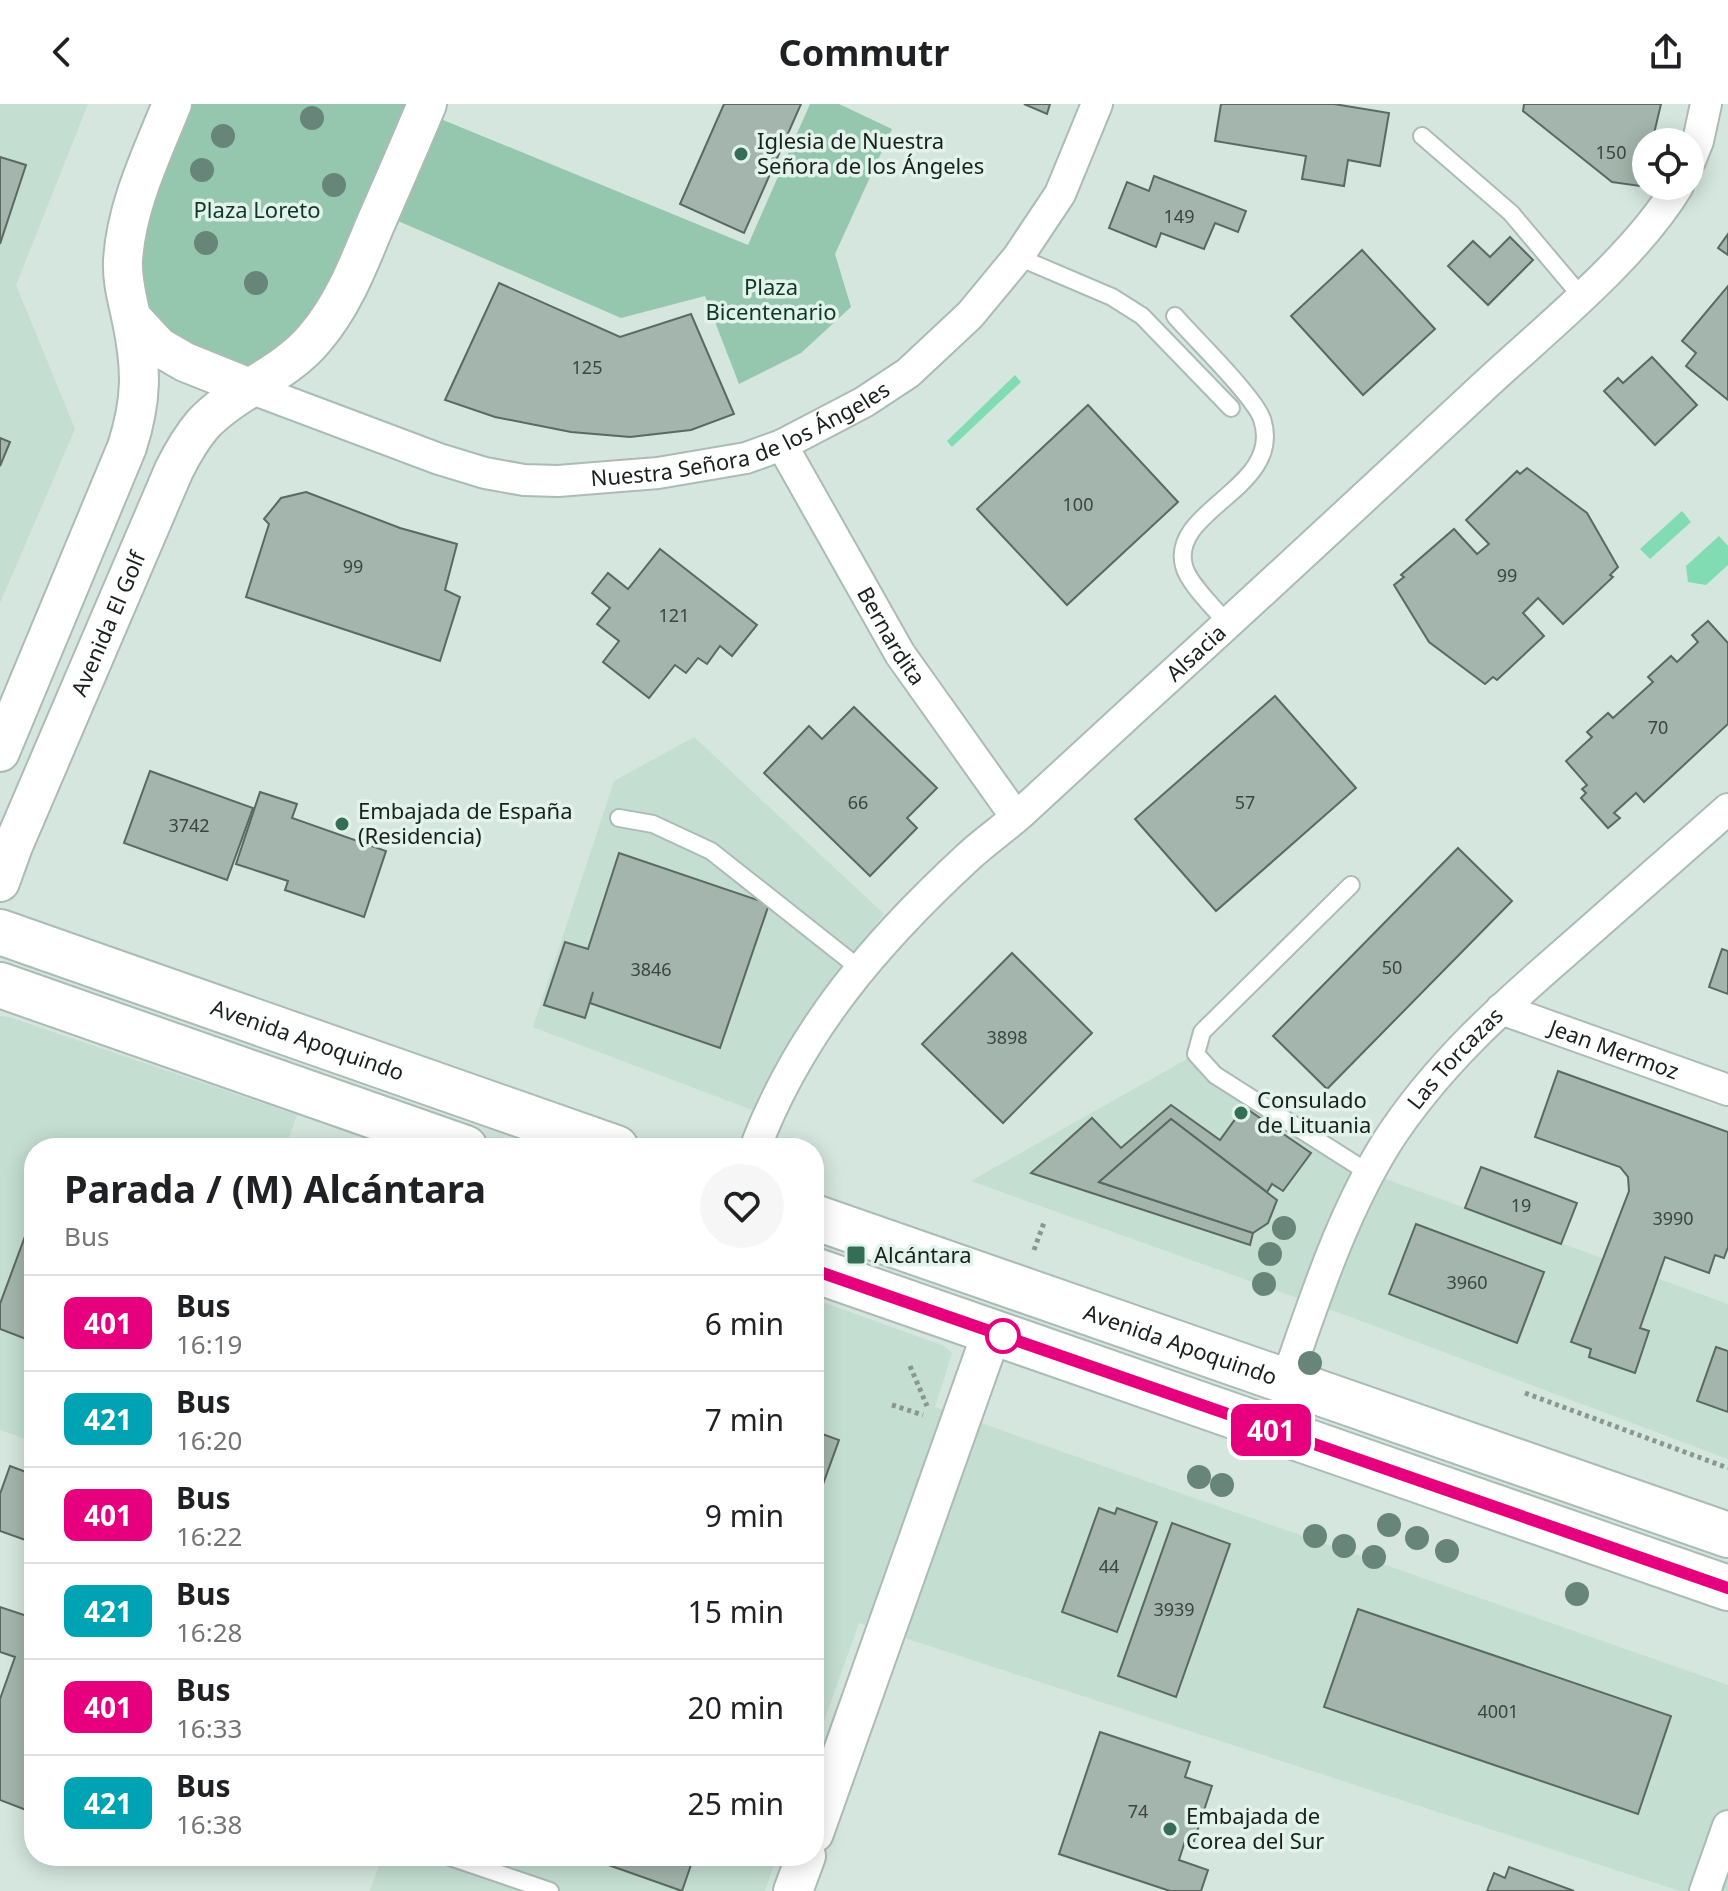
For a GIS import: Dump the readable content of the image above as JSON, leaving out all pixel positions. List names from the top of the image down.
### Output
{
  "streets": {
    "main road": ["Avenida Apoquindo"],
    "street": [
      "Nuestra Señora de los Ángeles",
      "Avenida El Golf",
      "Bernardita",
      "Alsacia",
      "Jean Mermoz",
      "Las Torcazas"
    ]
  },
  "crossings": [
    ["Nuestra Señora de los Ángeles", "Avenida El Golf"],
    ["Nuestra Señora de los Ángeles", "Bernardita"],
    ["Bernardita", "Alsacia"],
    ["Avenida Apoquindo", "Las Torcazas"],
    ["Jean Mermoz", "Las Torcazas"]
  ],
  "parks": ["Plaza Loreto", "Plaza Bicentenario"],
  "places": {
    "other": [
      "Iglesia de Nuestra Señora de los Ángeles",
      "Embajada de España (Residencia)",
      "Consulado de Lituania",
      "Embajada de Corea del Sur"
    ],
    "transit": ["Alcántara"]
  },
  "lines": ["bus line 401"],
  "house_numbers": [
    "150",
    "149",
    "125",
    "100",
    "99",
    "99",
    "121",
    "70",
    "66",
    "57",
    "3742",
    "50",
    "3846",
    "3898",
    "19",
    "3990",
    "3960",
    "44",
    "3939",
    "4001",
    "74"
  ],
  "page": {
    "header": "Commutr",
    "on_map": "401",
    "heading": ["Parada / (M) Alcántara", "Bus"],
    "list": [
      {
        "mark": "401",
        "name": "Bus",
        "note": "16:19",
        "value": "6 min"
      },
      {
        "mark": "421",
        "name": "Bus",
        "note": "16:20",
        "value": "7 min"
      },
      {
        "mark": "401",
        "name": "Bus",
        "note": "16:22",
        "value": "9 min"
      },
      {
        "mark": "421",
        "name": "Bus",
        "note": "16:28",
        "value": "15 min"
      },
      {
        "mark": "401",
        "name": "Bus",
        "note": "16:33",
        "value": "20 min"
      },
      {
        "mark": "421",
        "name": "Bus",
        "note": "16:38",
        "value": "25 min"
      }
    ]
  }
}
